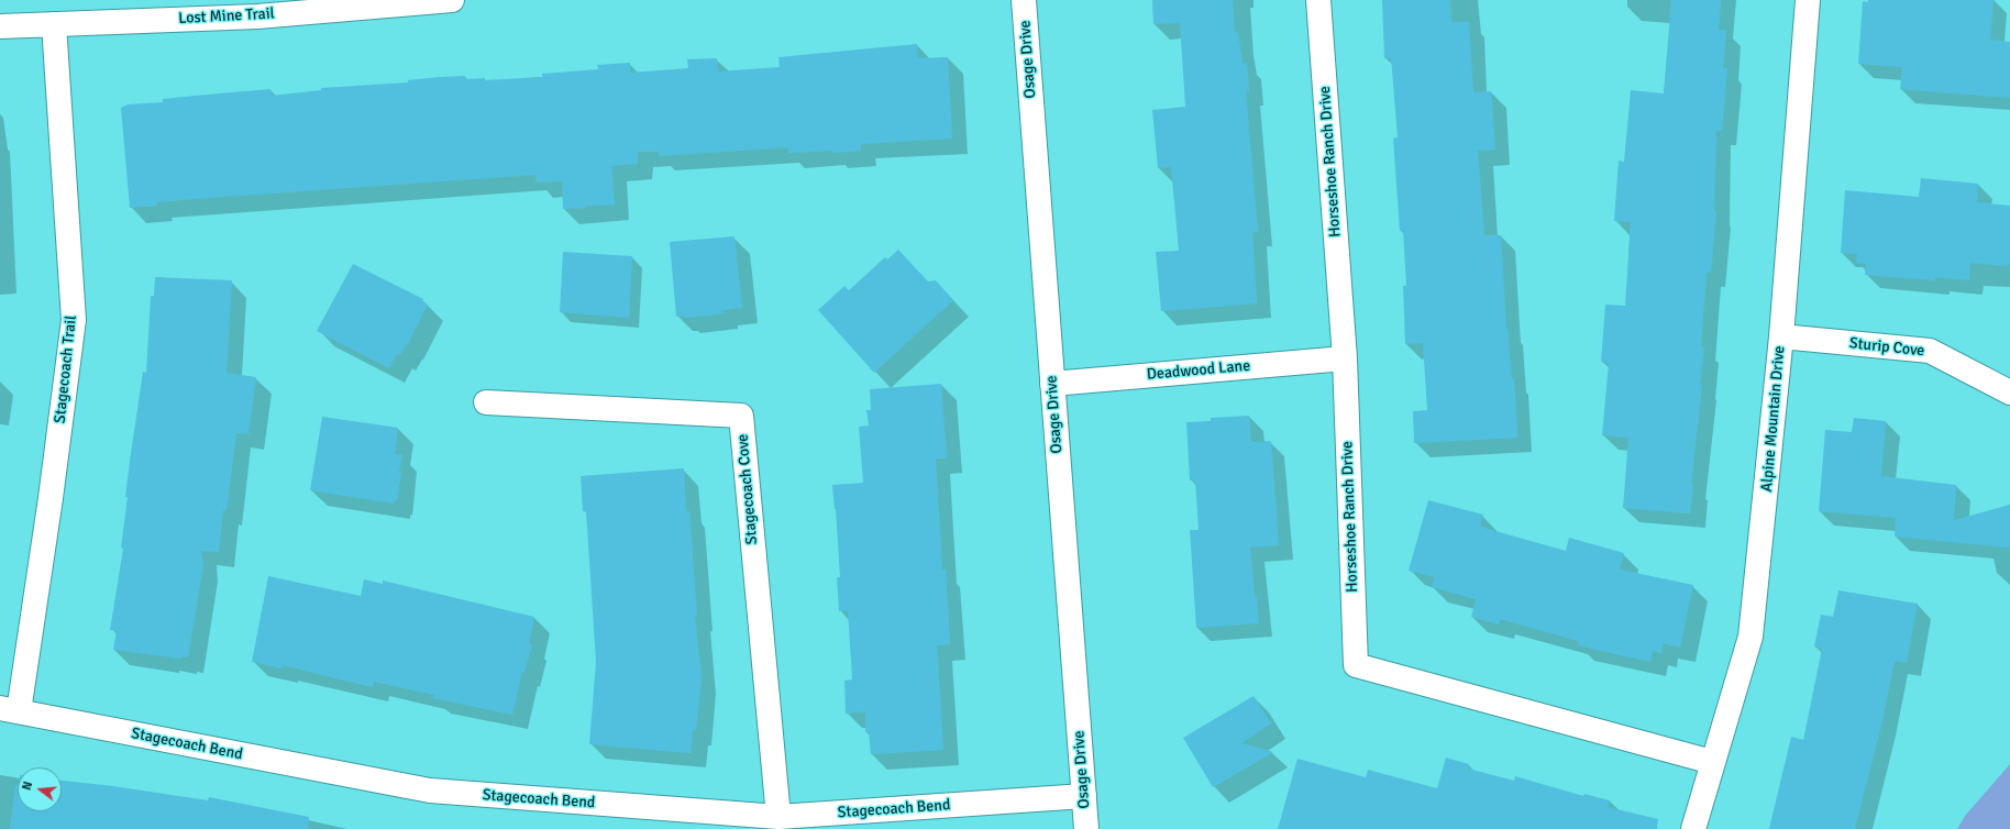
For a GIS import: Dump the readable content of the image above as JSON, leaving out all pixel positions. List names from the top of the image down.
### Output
{
  "streets": {
    "street": [
      "Lost Mine Trail",
      "Osage Drive",
      "Horseshoe Ranch Drive",
      "Sturip Cove",
      "Stagecoach Trail",
      "Deadwood Lane",
      "Alpine Mountain Drive",
      "Stagecoach Cove",
      "Stagecoach Bend"
    ]
  },
  "crossings": [
    ["Lost Mine Trail", "Stagecoach Trail"],
    ["Osage Drive", "Deadwood Lane"],
    ["Osage Drive", "Stagecoach Bend"],
    ["Horseshoe Ranch Drive", "Deadwood Lane"],
    ["Horseshoe Ranch Drive", "Alpine Mountain Drive"],
    ["Sturip Cove", "Alpine Mountain Drive"],
    ["Stagecoach Trail", "Stagecoach Bend"],
    ["Stagecoach Cove", "Stagecoach Bend"]
  ],
  "north": "left"
}
